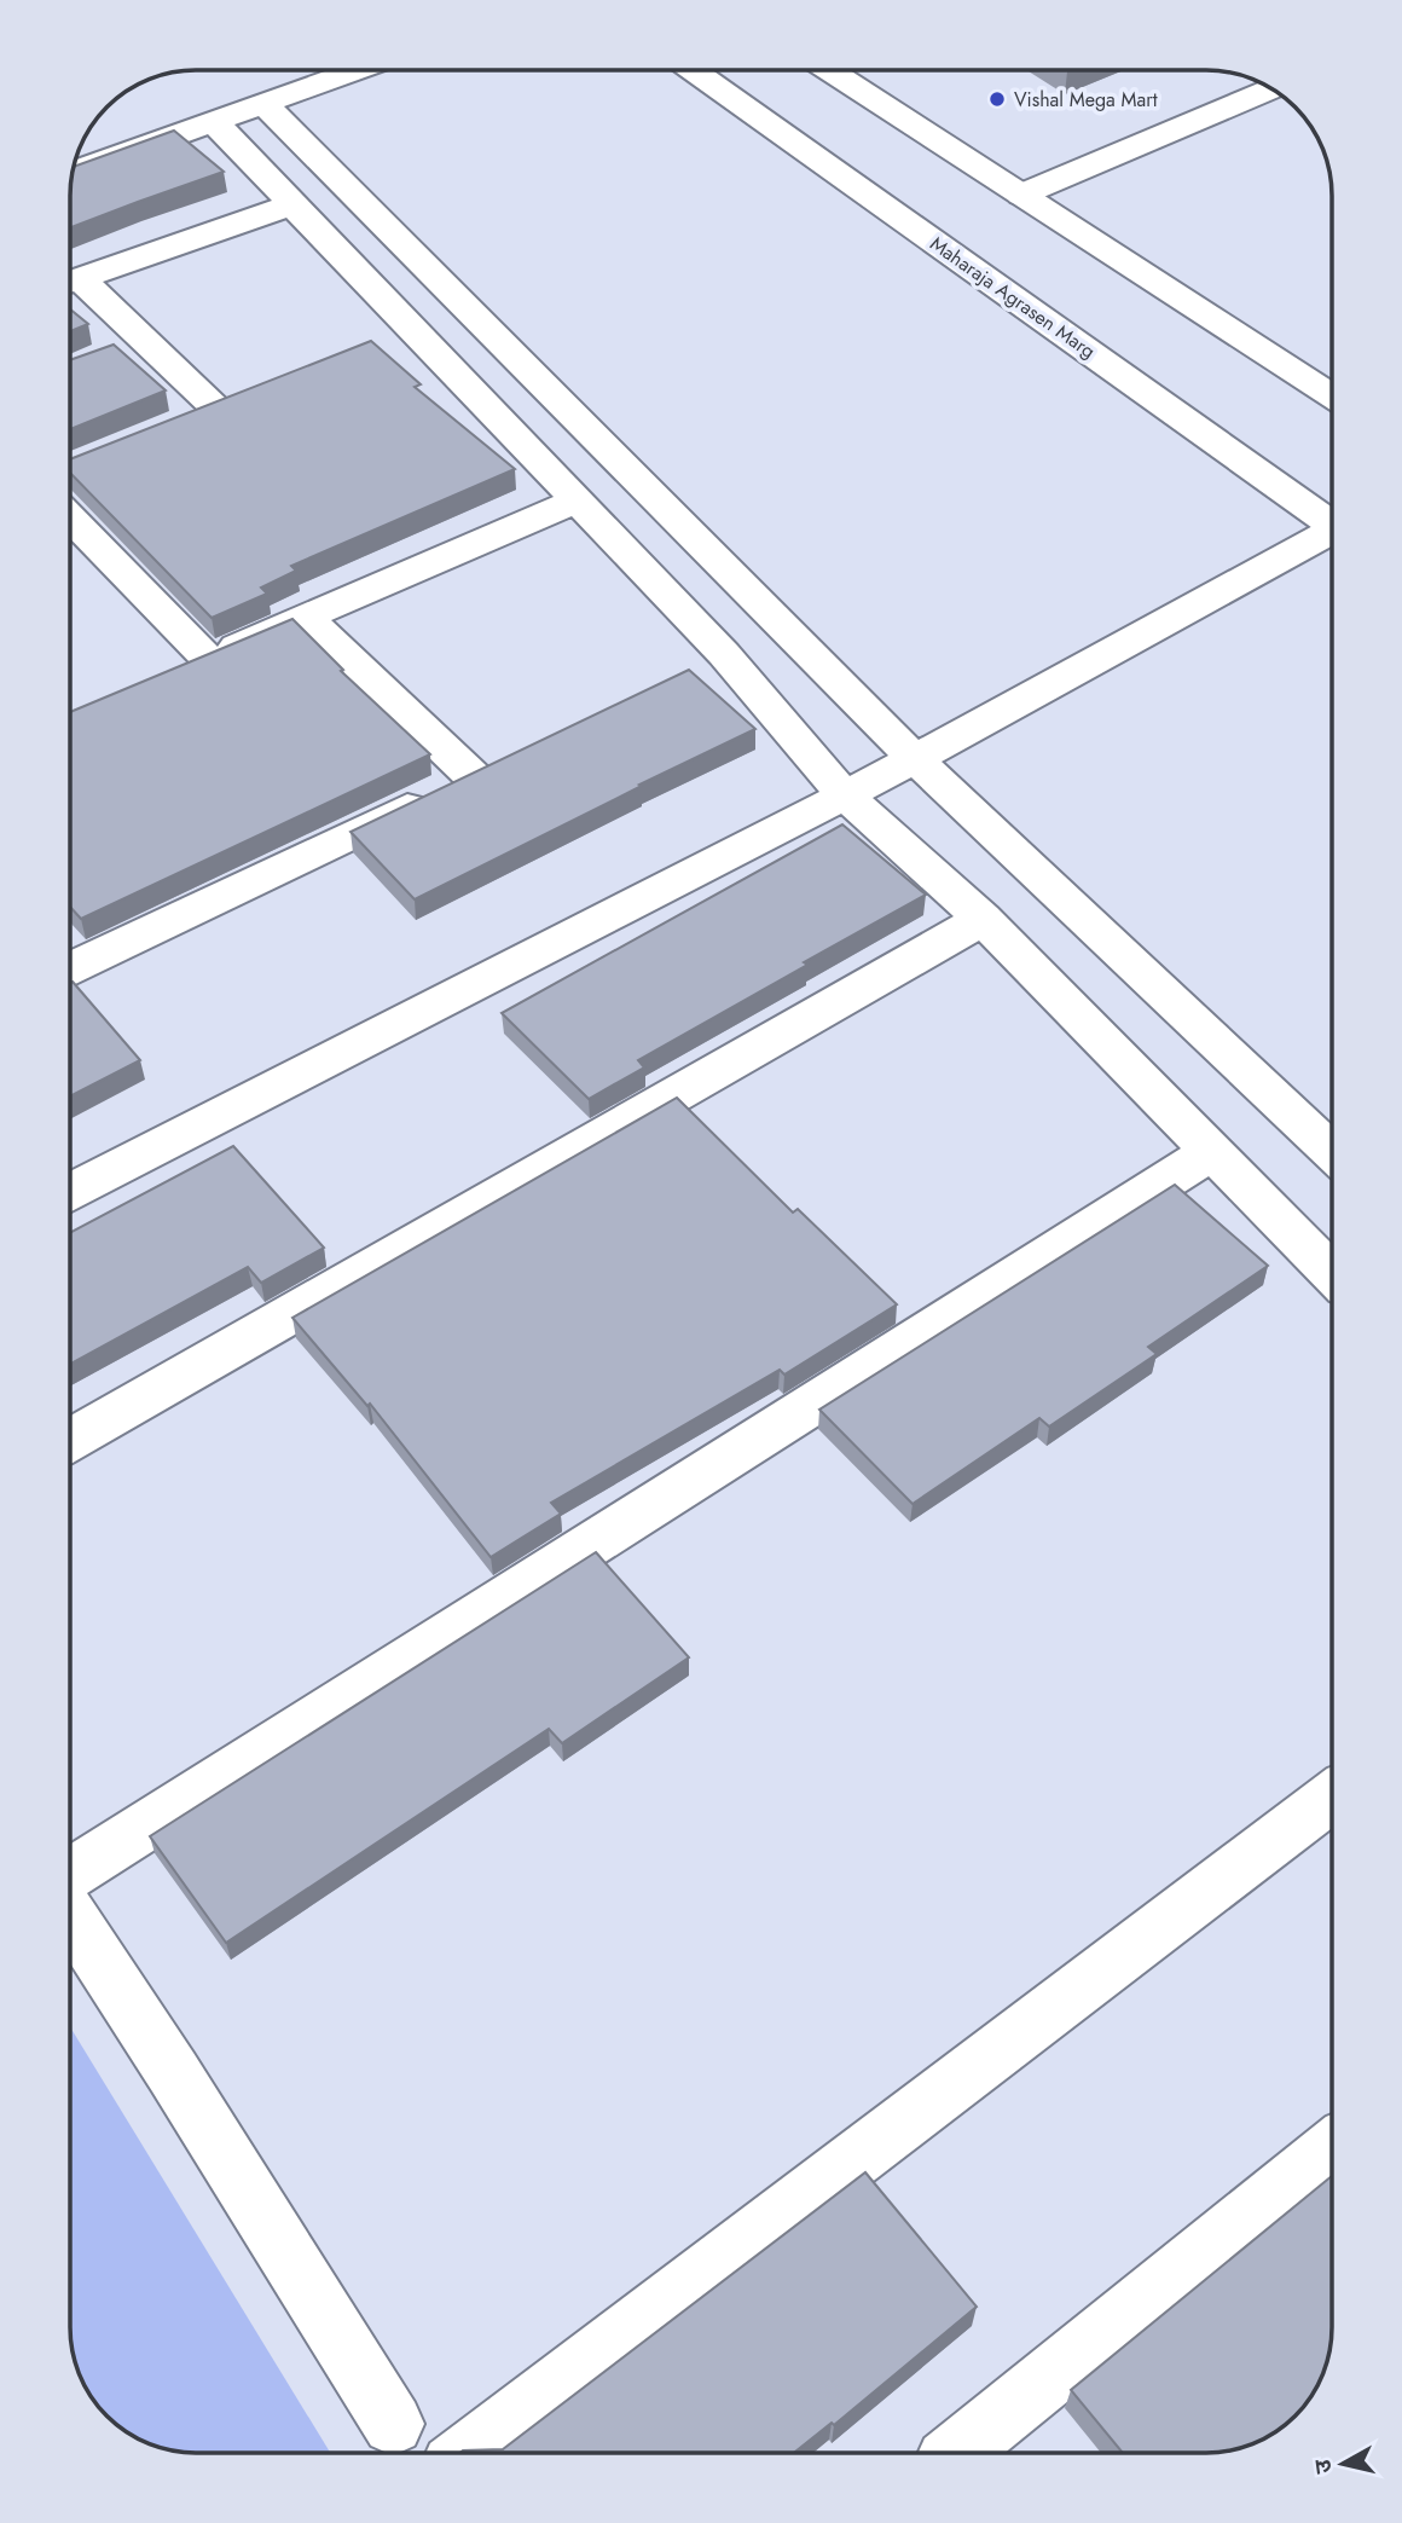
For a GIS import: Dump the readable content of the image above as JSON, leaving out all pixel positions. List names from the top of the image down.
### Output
{
  "streets": {
    "street": ["Maharaja Agrasen Marg"]
  },
  "places": ["Vishal Mega Mart"],
  "north": "left"
}
